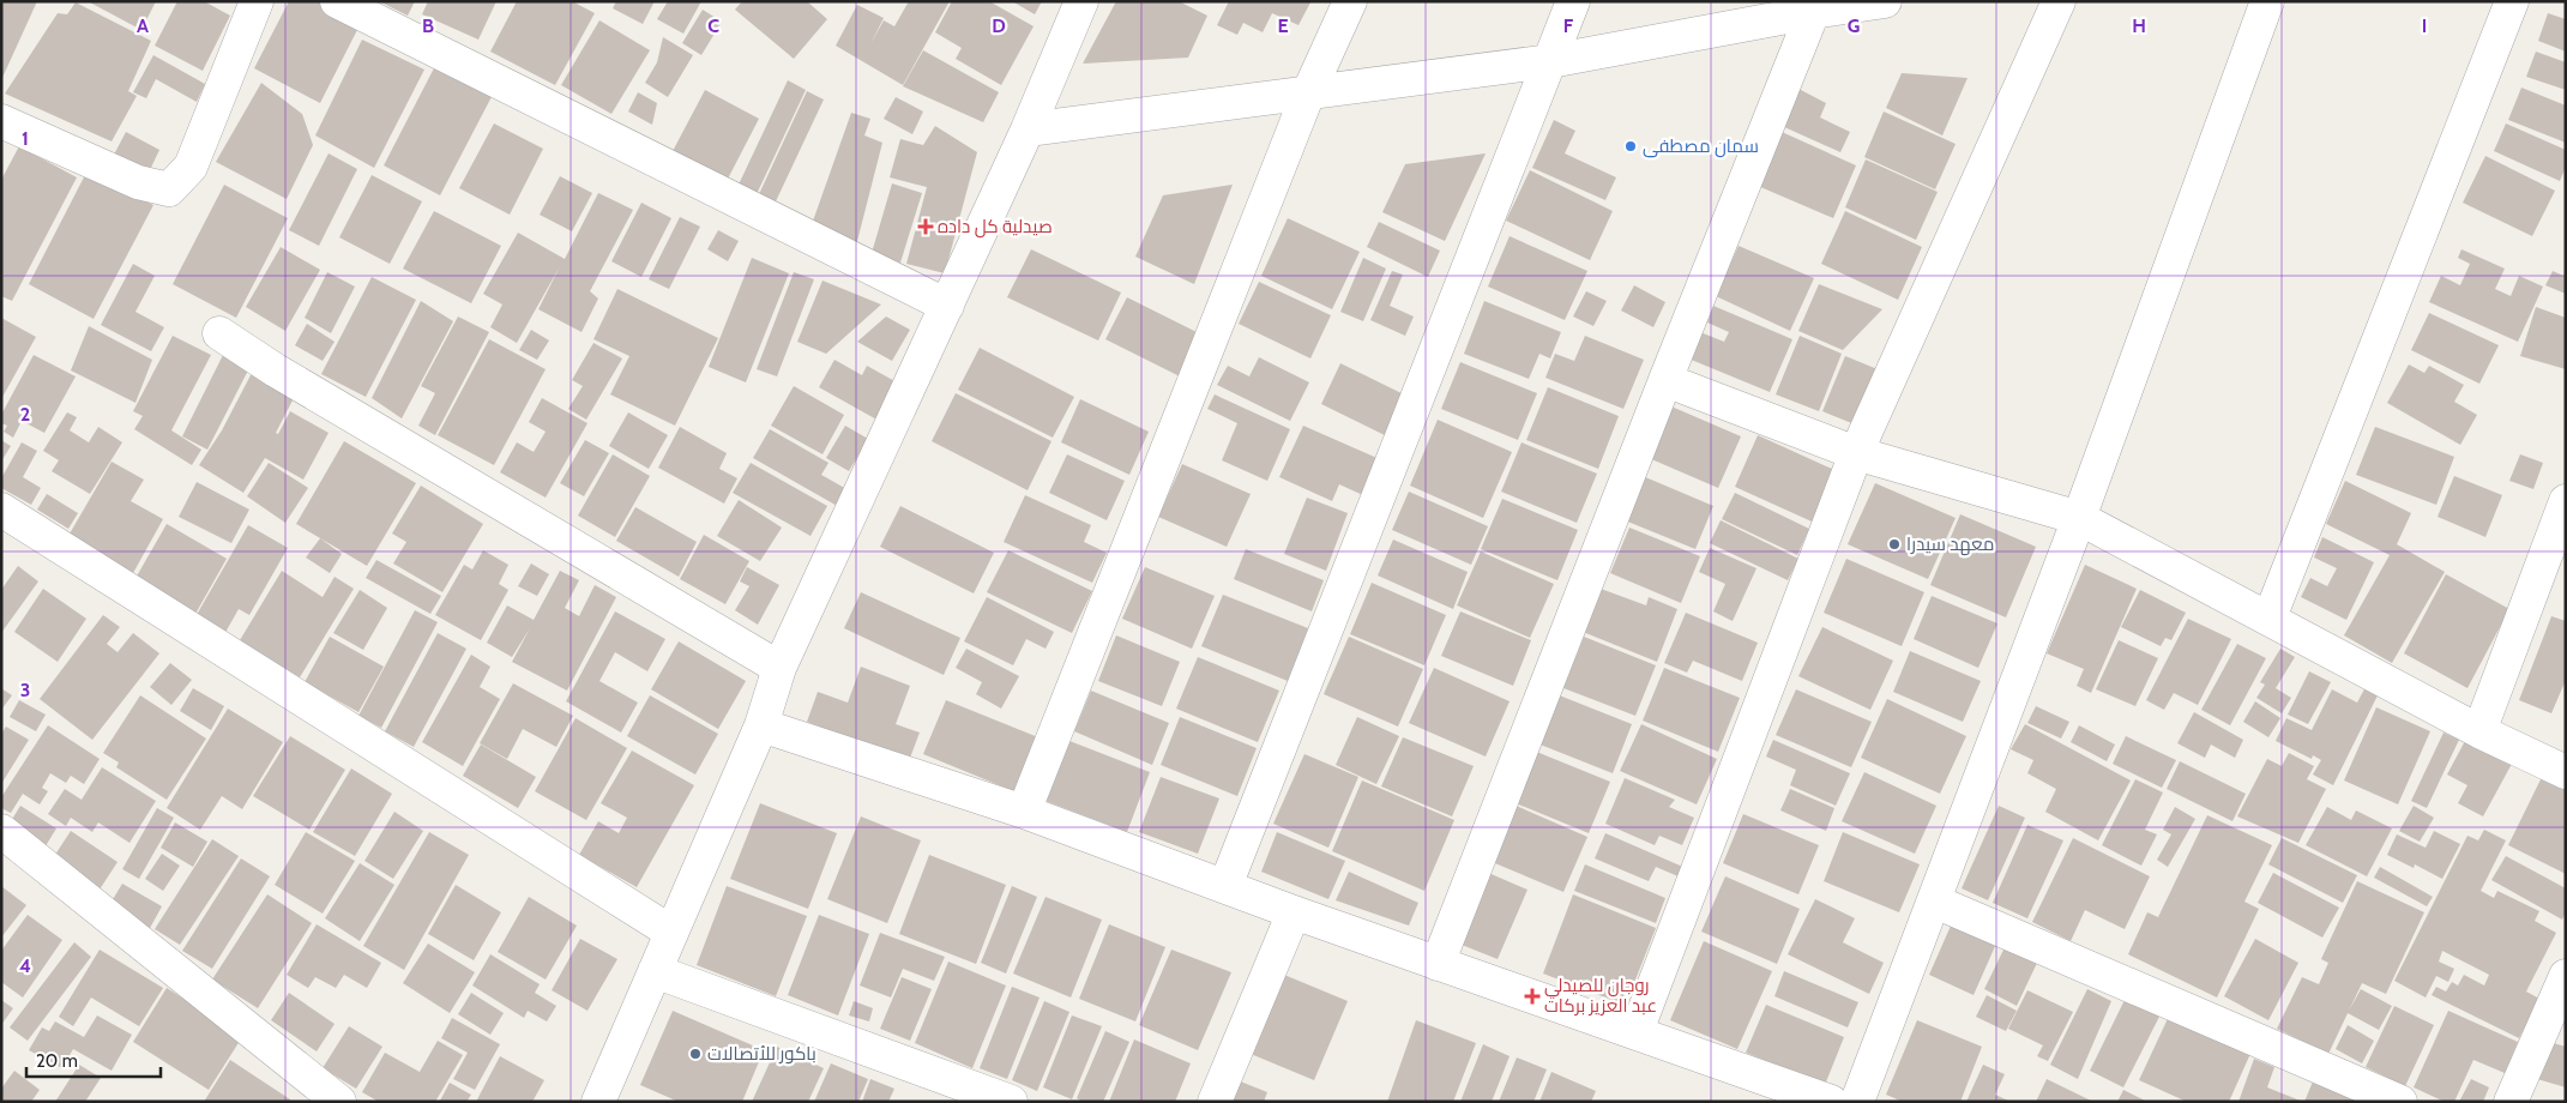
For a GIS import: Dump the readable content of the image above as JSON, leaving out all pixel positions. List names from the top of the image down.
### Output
{
  "places": {
    "other": ["سمان مصطفى", "معهد سيدرا", "باكور للأتصالات"],
    "health": ["صيدلية كل داده", "روجان للصيدلي عبد العزيز بركات"]
  },
  "scale_bar": "20 m",
  "grid": {
    "columns": [
      "A",
      "B",
      "C",
      "D",
      "E",
      "F",
      "G",
      "H",
      "I"
    ],
    "rows": [
      "1",
      "2",
      "3",
      "4"
    ]
  }
}
